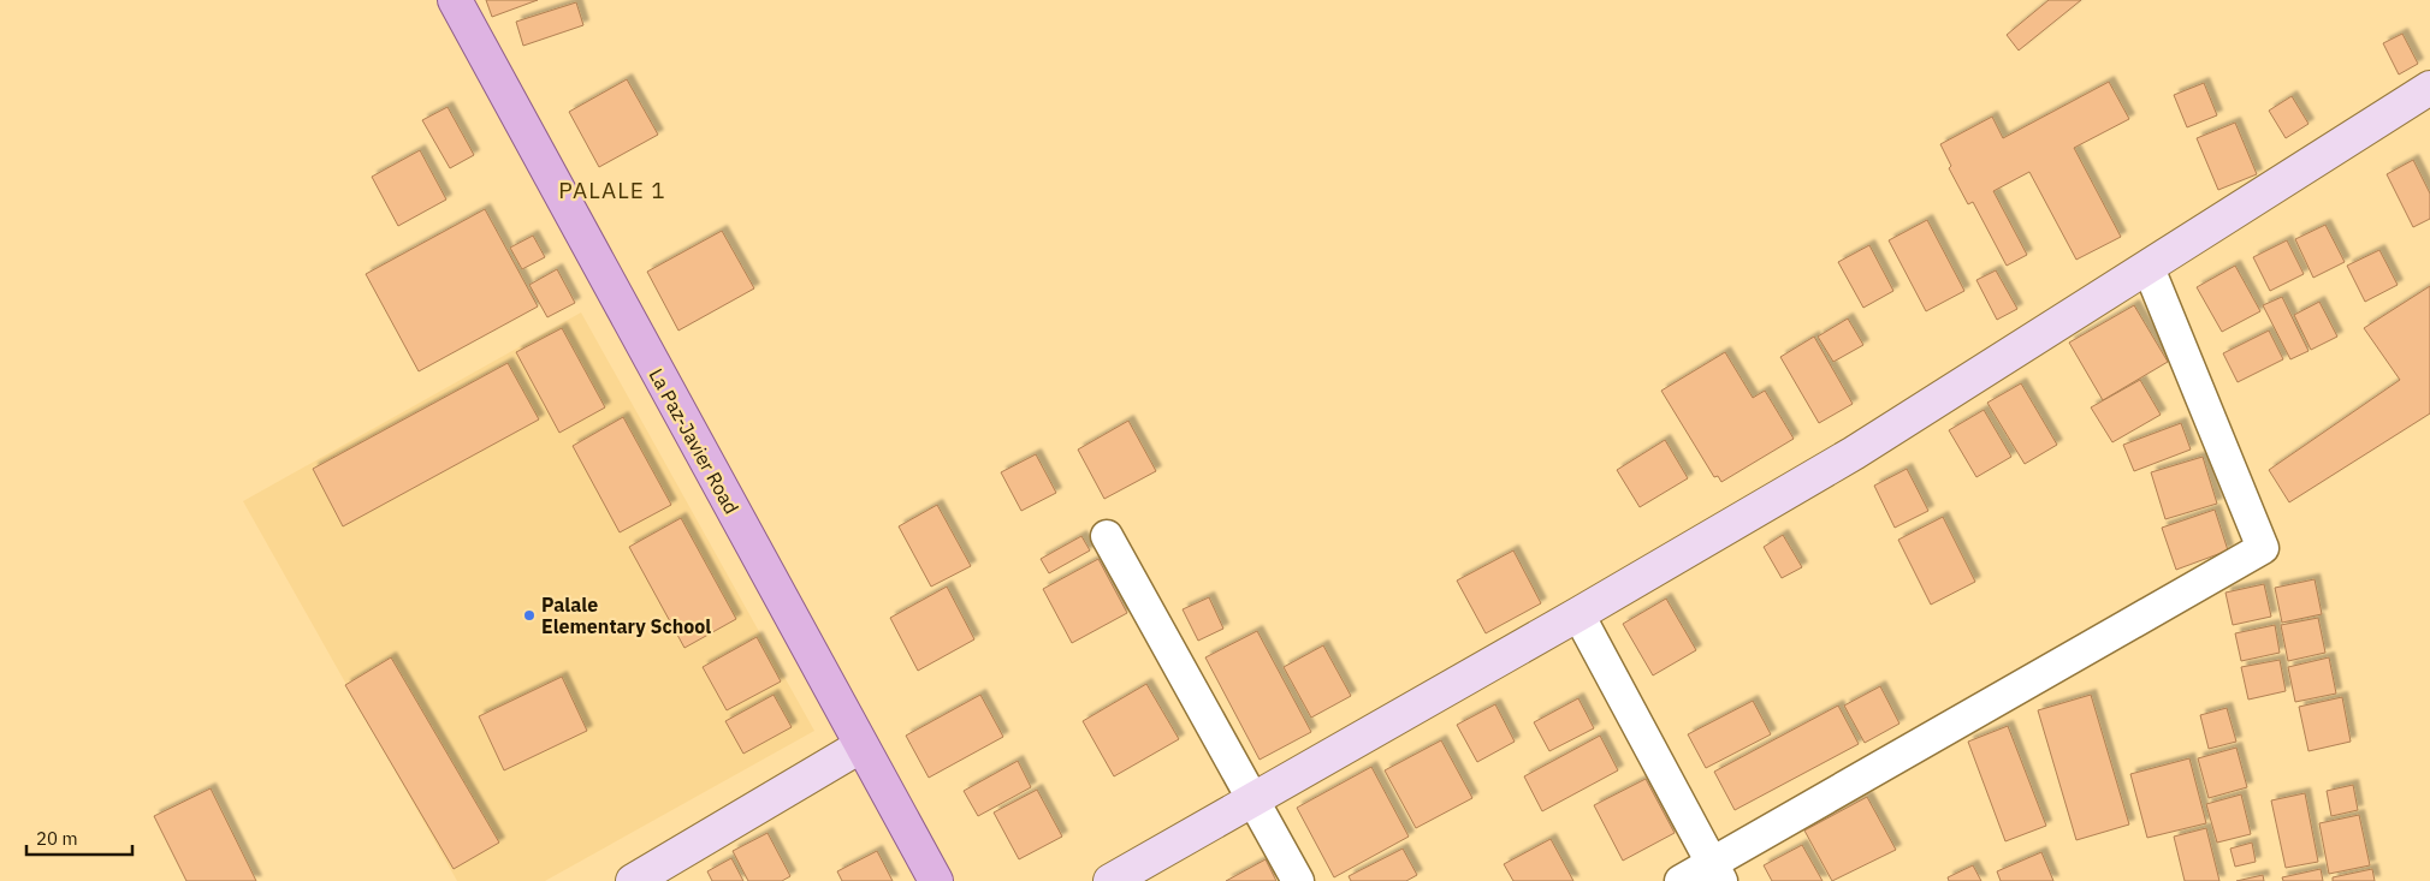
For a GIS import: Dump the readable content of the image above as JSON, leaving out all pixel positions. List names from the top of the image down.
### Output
{
  "streets": {
    "main road": ["La Paz-Javier Road"]
  },
  "districts": ["PALALE 1"],
  "places": ["Palale Elementary School"],
  "scale_bar": "20 m"
}
